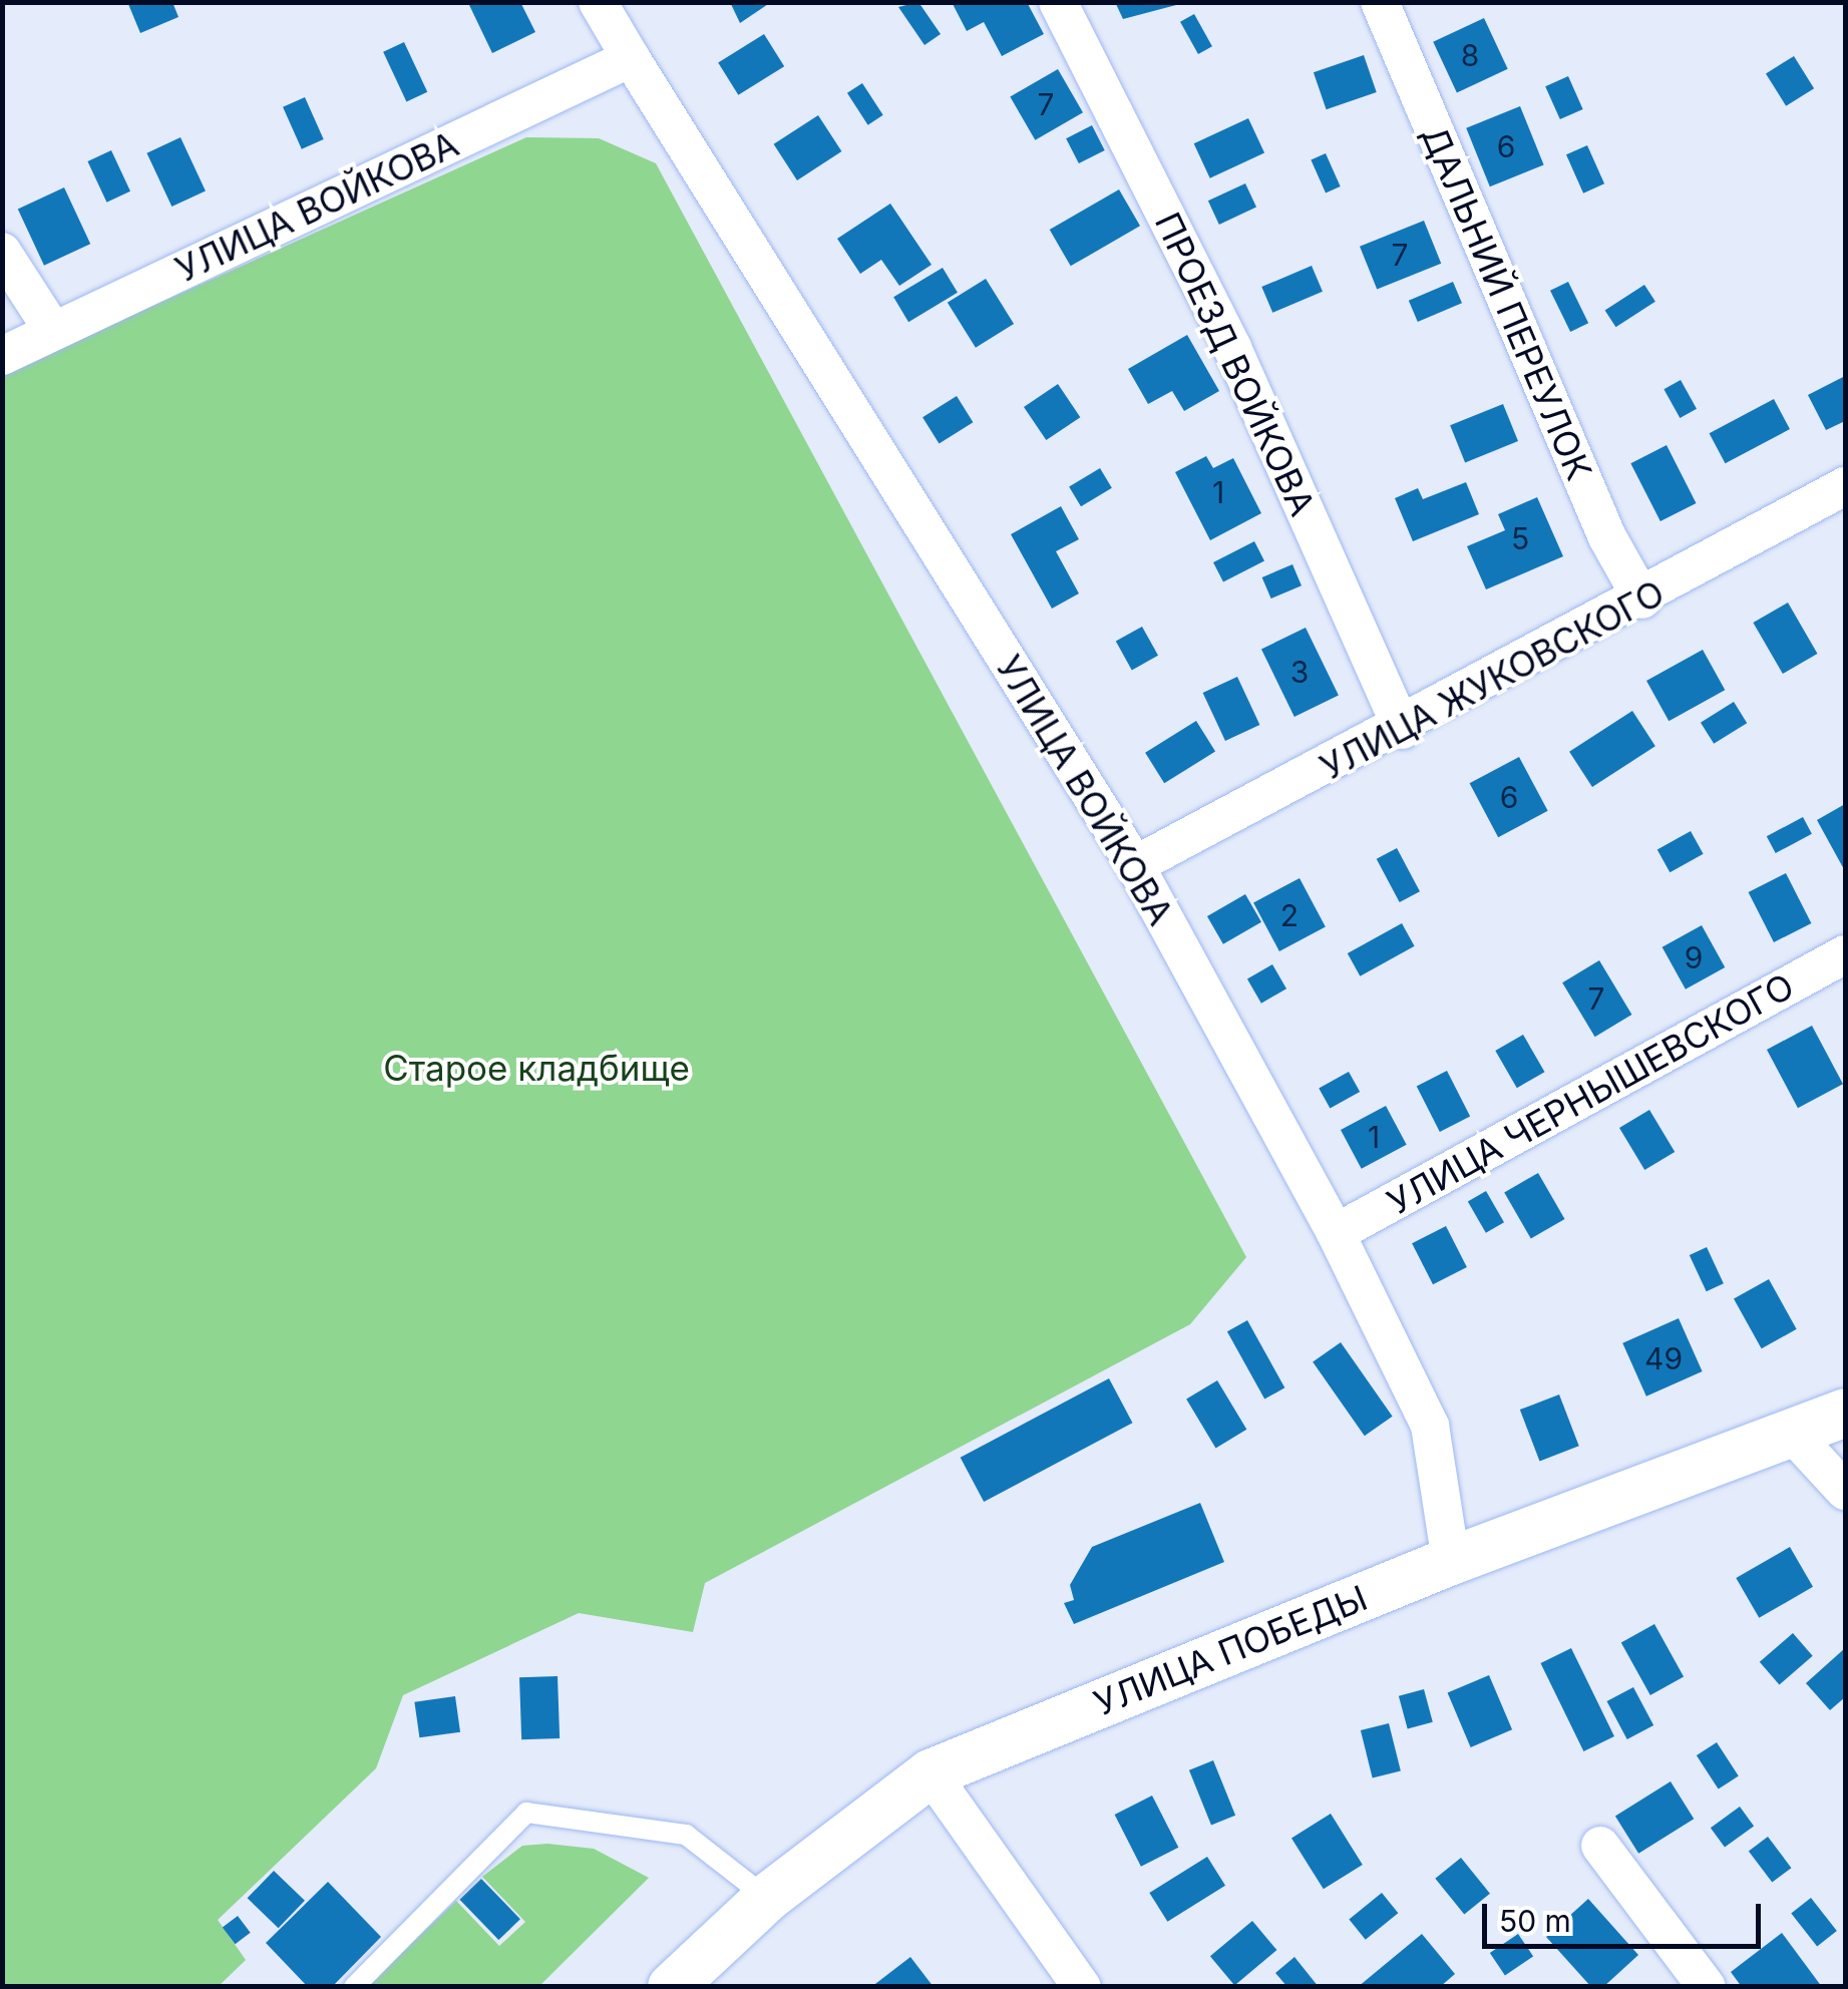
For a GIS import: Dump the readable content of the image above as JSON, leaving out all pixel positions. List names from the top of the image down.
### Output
{
  "streets": {
    "street": [
      "УЛИЦА ВОЙКОВА",
      "ДАЛЬНИЙ ПЕРЕУЛОК",
      "ПРОЕЗД ВОЙКОВА",
      "УЛИЦА ЖУКОВСКОГО",
      "УЛИЦА ЧЕРНЫШЕВСКОГО",
      "УЛИЦА ПОБЕДЫ"
    ]
  },
  "crossings": [
    ["УЛИЦА ВОЙКОВА", "УЛИЦА ЖУКОВСКОГО"],
    ["УЛИЦА ВОЙКОВА", "УЛИЦА ЧЕРНЫШЕВСКОГО"],
    ["УЛИЦА ВОЙКОВА", "УЛИЦА ПОБЕДЫ"],
    ["ДАЛЬНИЙ ПЕРЕУЛОК", "УЛИЦА ЖУКОВСКОГО"],
    ["ПРОЕЗД ВОЙКОВА", "УЛИЦА ЖУКОВСКОГО"]
  ],
  "parks": ["Старое кладбище"],
  "house_numbers": [
    "8",
    "7",
    "6",
    "7",
    "1",
    "5",
    "3",
    "6",
    "2",
    "9",
    "7",
    "1",
    "49"
  ],
  "scale_bar": "50 m"
}
